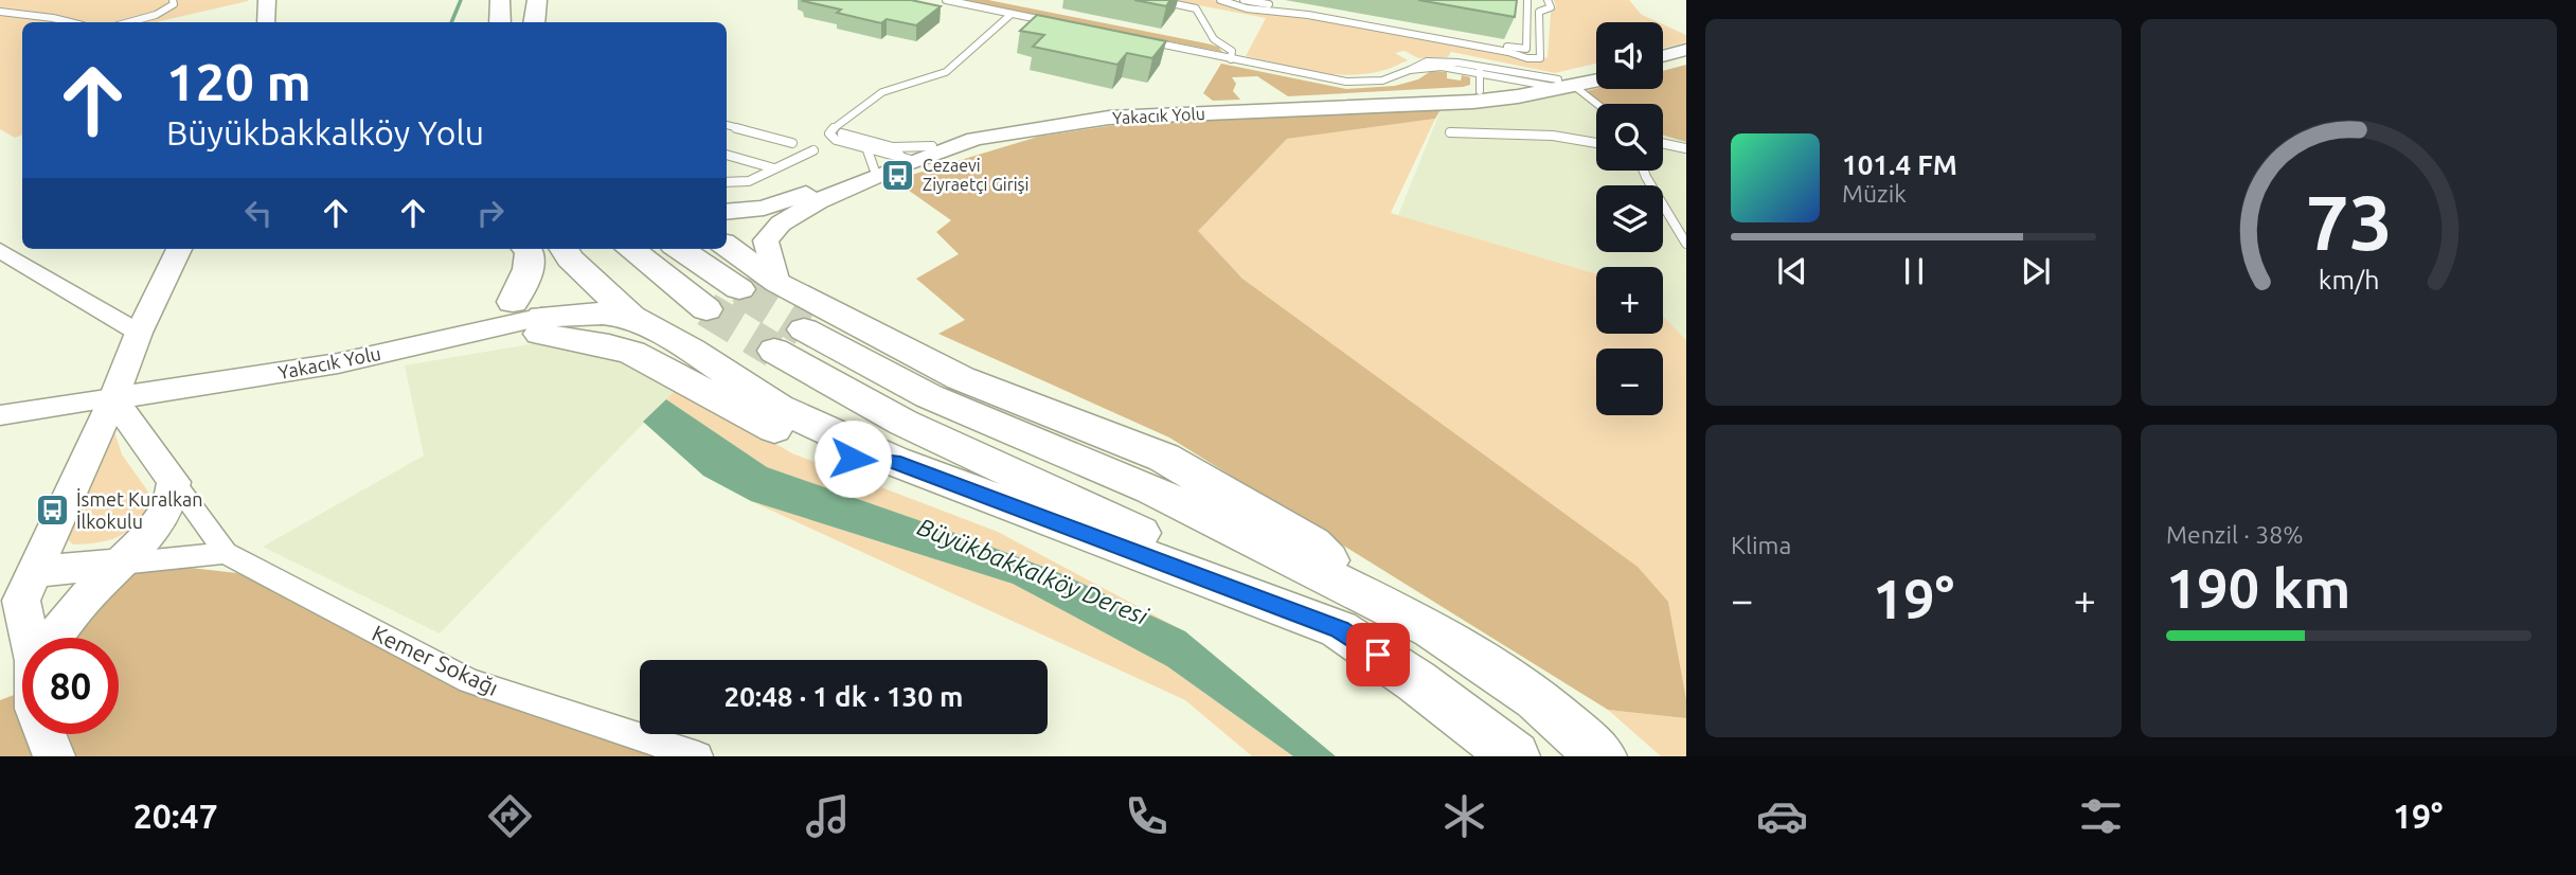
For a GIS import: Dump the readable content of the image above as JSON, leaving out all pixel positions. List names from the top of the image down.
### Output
{
  "streets": {
    "main road": ["Yakacık Yolu", "Kemer Sokağı"]
  },
  "crossings": [
    ["Yakacık Yolu", "Kemer Sokağı"]
  ],
  "water": ["Büyükbakkalköy Deresi"],
  "places": {
    "bus stop": ["Cezaevi Ziyraetçi Girişi", "İsmet Kuralkan İlkokulu"]
  },
  "page": {
    "map_buttons": ["+", "−"],
    "turn": ["120 m", "Büyükbakkalköy Yolu"],
    "song": ["101.4 FM", "Müzik"],
    "tile": [
      "Klima",
      ["Menzil · 38%", "190 km"]
    ],
    "heat": ["−", "19°", "+"],
    "limit": "80",
    "trip": "20:48 · 1 dk · 130 m",
    "tabs": ["20:47", "19°"],
    "gauge": ["73", "km/h"]
  }
}
